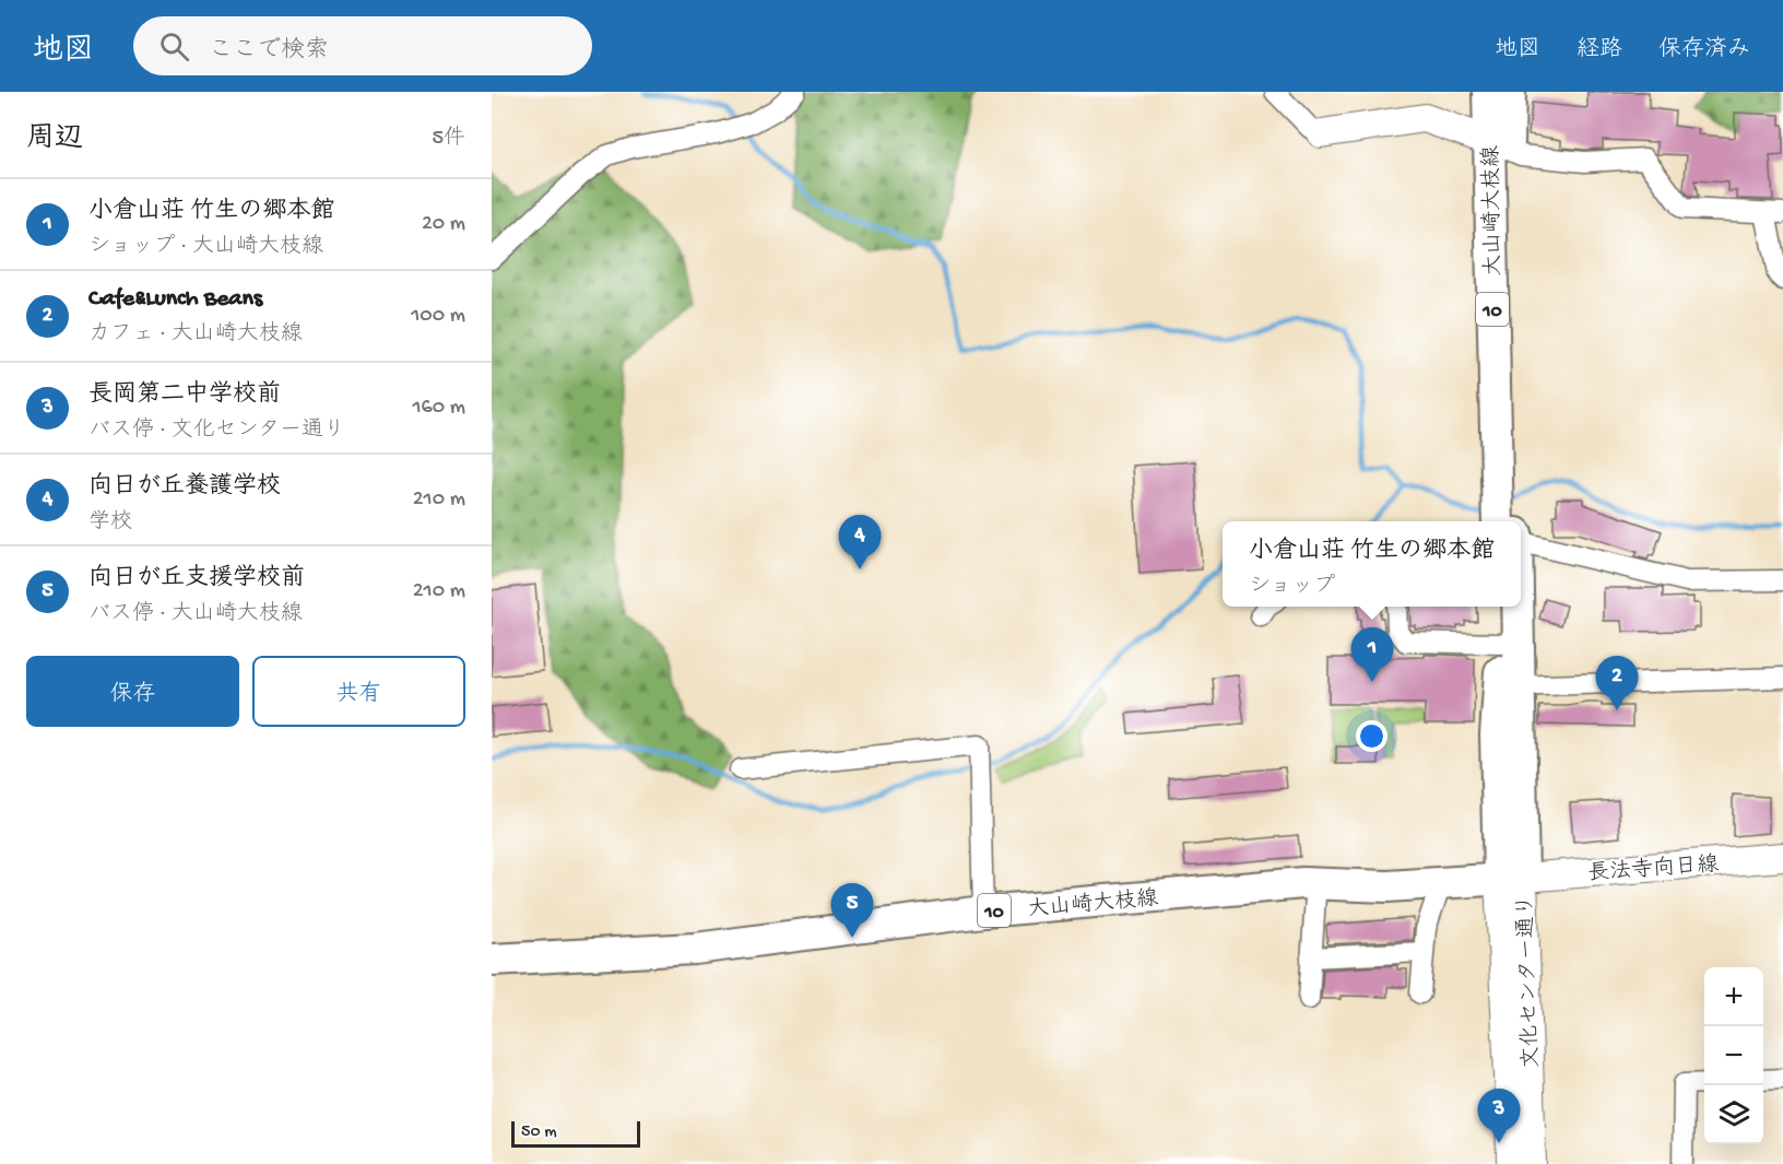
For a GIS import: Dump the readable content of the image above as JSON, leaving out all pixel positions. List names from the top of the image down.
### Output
{
  "streets": {
    "main road": ["大山崎大枝線", "10"],
    "street": ["長法寺向日線", "文化センター通り"]
  },
  "crossings": [
    ["大山崎大枝線", "長法寺向日線"],
    ["大山崎大枝線", "文化センター通り"],
    ["長法寺向日線", "文化センター通り"]
  ],
  "scale_bar": "50 m",
  "page": {
    "header": "地図",
    "search": "ここで検索",
    "nav": ["地図", "経路", "保存済み"],
    "heading": ["周辺", "5件"],
    "list": [
      {
        "mark": "1",
        "name": "小倉山荘 竹生の郷本館",
        "note": "ショップ · 大山崎大枝線",
        "value": "20 m"
      },
      {
        "mark": "2",
        "name": "Cafe&Lunch Beans",
        "note": "カフェ · 大山崎大枝線",
        "value": "100 m"
      },
      {
        "mark": "3",
        "name": "長岡第二中学校前",
        "note": "バス停 · 文化センター通り",
        "value": "160 m"
      },
      {
        "mark": "4",
        "name": "向日が丘養護学校",
        "note": "学校",
        "value": "210 m"
      },
      {
        "mark": "5",
        "name": "向日が丘支援学校前",
        "note": "バス停 · 大山崎大枝線",
        "value": "210 m"
      }
    ],
    "pins": [
      "4",
      "1",
      "2",
      "5",
      "3"
    ],
    "popup": ["小倉山荘 竹生の郷本館", "ショップ"],
    "buttons": ["保存", "共有"],
    "map_buttons": ["+", "−"],
    "scale": "50 m"
  }
}
